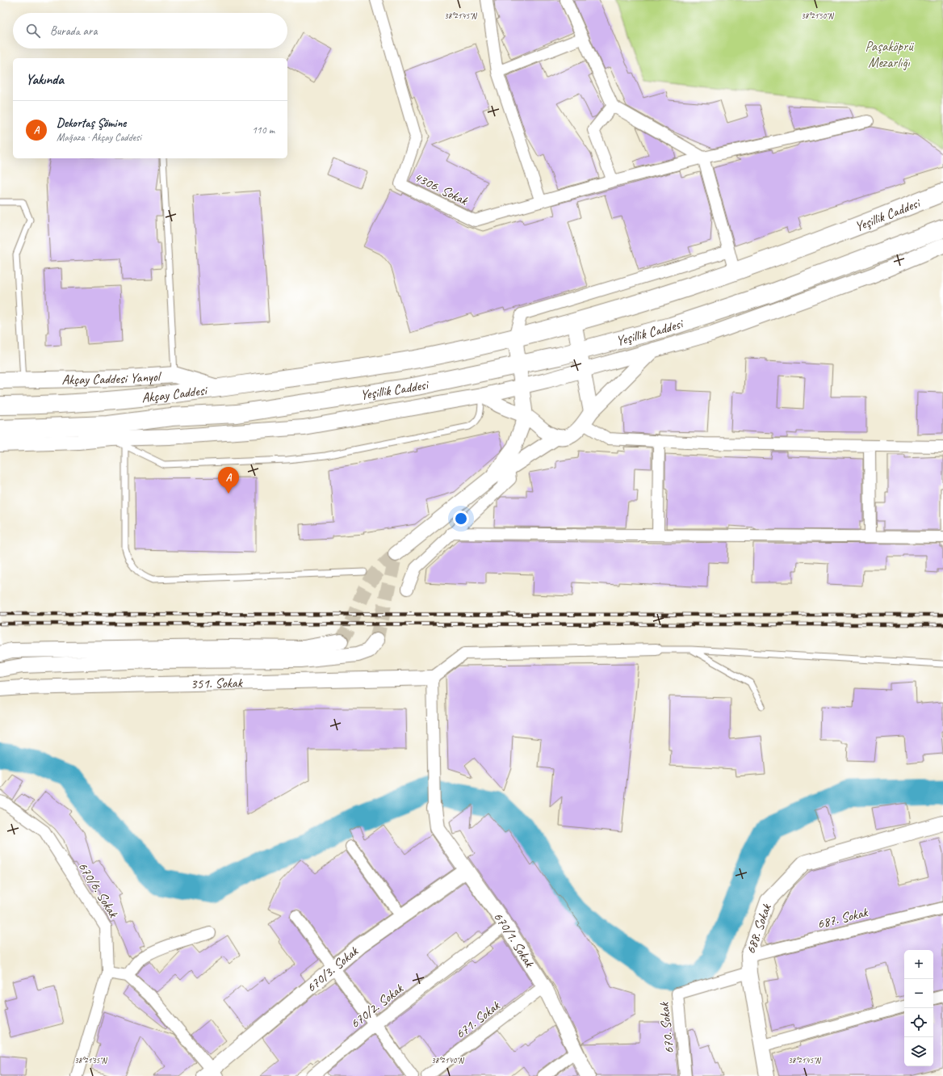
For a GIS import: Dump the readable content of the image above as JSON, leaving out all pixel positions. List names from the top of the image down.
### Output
{
  "streets": {
    "highway": ["Yeşillik Caddesi", "Akçay Caddesi"],
    "main road": ["Akçay Caddesi Yanyol"],
    "street": [
      "4306. Sokak",
      "351. Sokak",
      "670/6. Sokak",
      "687. Sokak",
      "688. Sokak",
      "670/1. Sokak",
      "670/3. Sokak",
      "670/2. Sokak",
      "671. Sokak",
      "670. Sokak"
    ]
  },
  "crossings": [
    ["Yeşillik Caddesi", "Akçay Caddesi"],
    ["Akçay Caddesi Yanyol", "Akçay Caddesi"],
    ["687. Sokak", "688. Sokak"],
    ["688. Sokak", "670. Sokak"],
    ["670/1. Sokak", "670/3. Sokak"],
    ["670/1. Sokak", "670/2. Sokak"],
    ["670/1. Sokak", "671. Sokak"]
  ],
  "parks": ["Paşaköprü Mezarlığı"],
  "page": {
    "search": "Burada ara",
    "heading": "Yakında",
    "list": [
      {
        "mark": "A",
        "name": "Dekortaş Şömine",
        "note": "Mağaza · Akçay Caddesi",
        "value": "110 m"
      }
    ],
    "pins": "A",
    "map_buttons": ["+", "−"]
  },
  "coordinates": [
    "38°21'45\"N",
    "38°21'50\"N",
    "38°21'35\"N",
    "38°21'40\"N"
  ]
}
